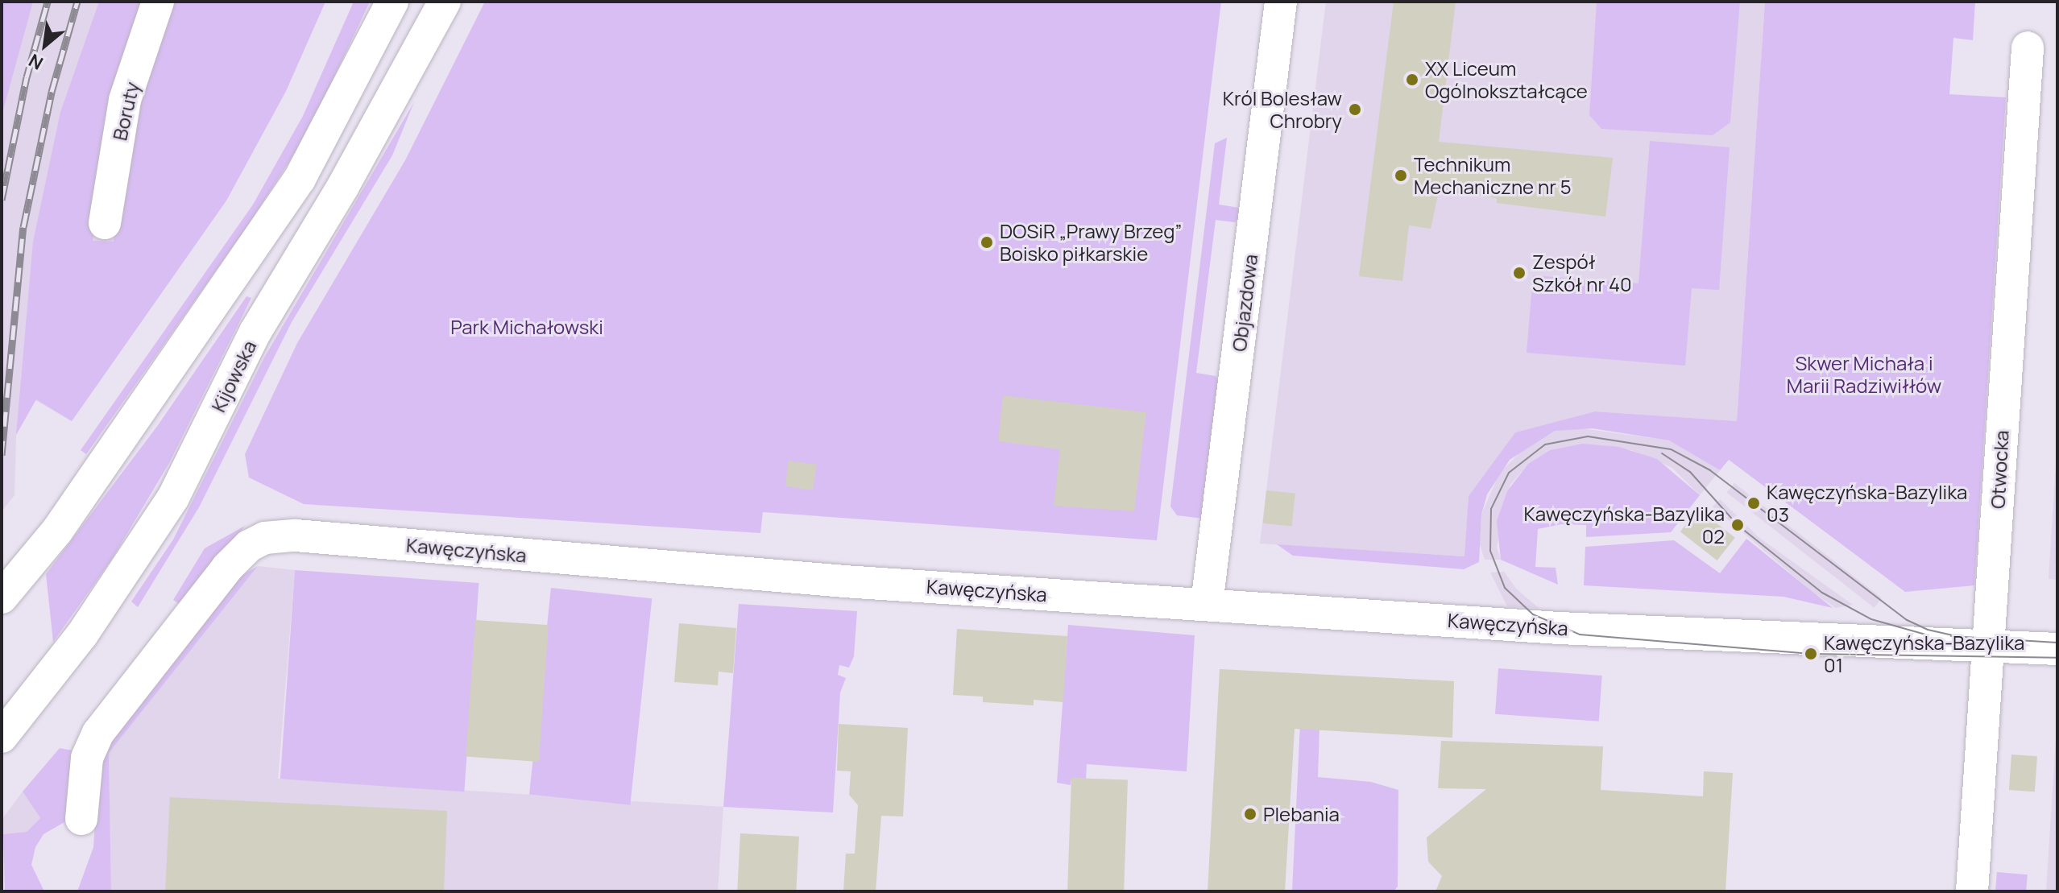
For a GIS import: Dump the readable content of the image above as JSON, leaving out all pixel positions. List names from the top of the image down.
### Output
{
  "streets": {
    "street": [
      "Boruty",
      "Objazdowa",
      "Kijowska",
      "Otwocka",
      "Kawęczyńska"
    ]
  },
  "crossings": [
    ["Objazdowa", "Kawęczyńska"],
    ["Otwocka", "Kawęczyńska"]
  ],
  "parks": ["Park Michałowski", "Skwer Michała i Marii Radziwiłłów"],
  "places": [
    "XX Liceum Ogólnokształcące",
    "Król Bolesław Chrobry",
    "Technikum Mechaniczne nr 5",
    "DOSiR „Prawy Brzeg” Boisko piłkarskie",
    "Zespół Szkół nr 40",
    "Kawęczyńska-Bazylika 03",
    "Kawęczyńska-Bazylika 02",
    "Kawęczyńska-Bazylika 01",
    "Plebania"
  ],
  "north": "bottom left"
}
